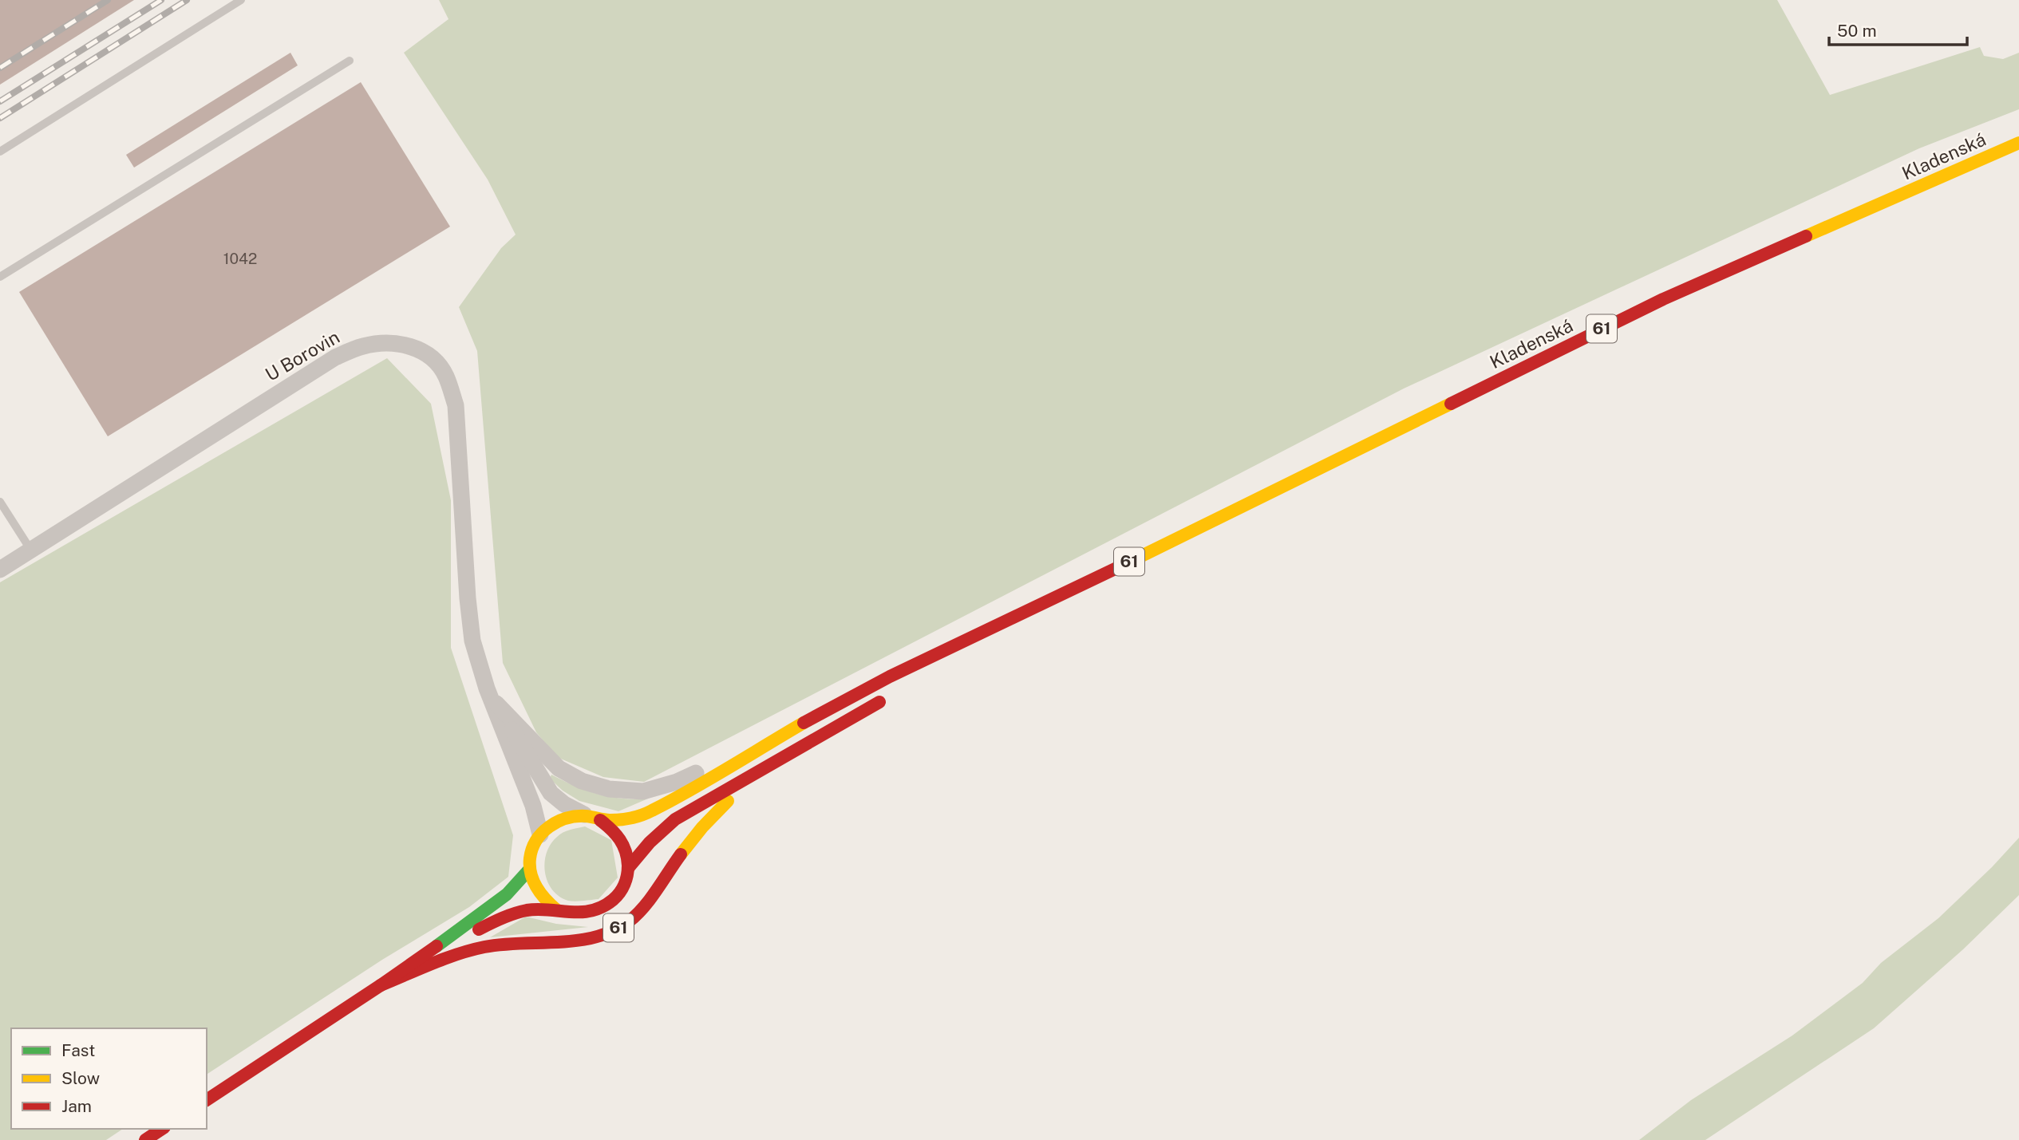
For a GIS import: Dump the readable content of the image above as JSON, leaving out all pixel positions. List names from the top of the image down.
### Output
{
  "streets": {
    "main road": ["Kladenská", "61"],
    "street": ["U Borovin"]
  },
  "crossings": [
    ["Kladenská", "61"]
  ],
  "house_numbers": ["1042"],
  "legend": ["Fast", "Slow", "Jam"],
  "scale_bar": "50 m"
}
